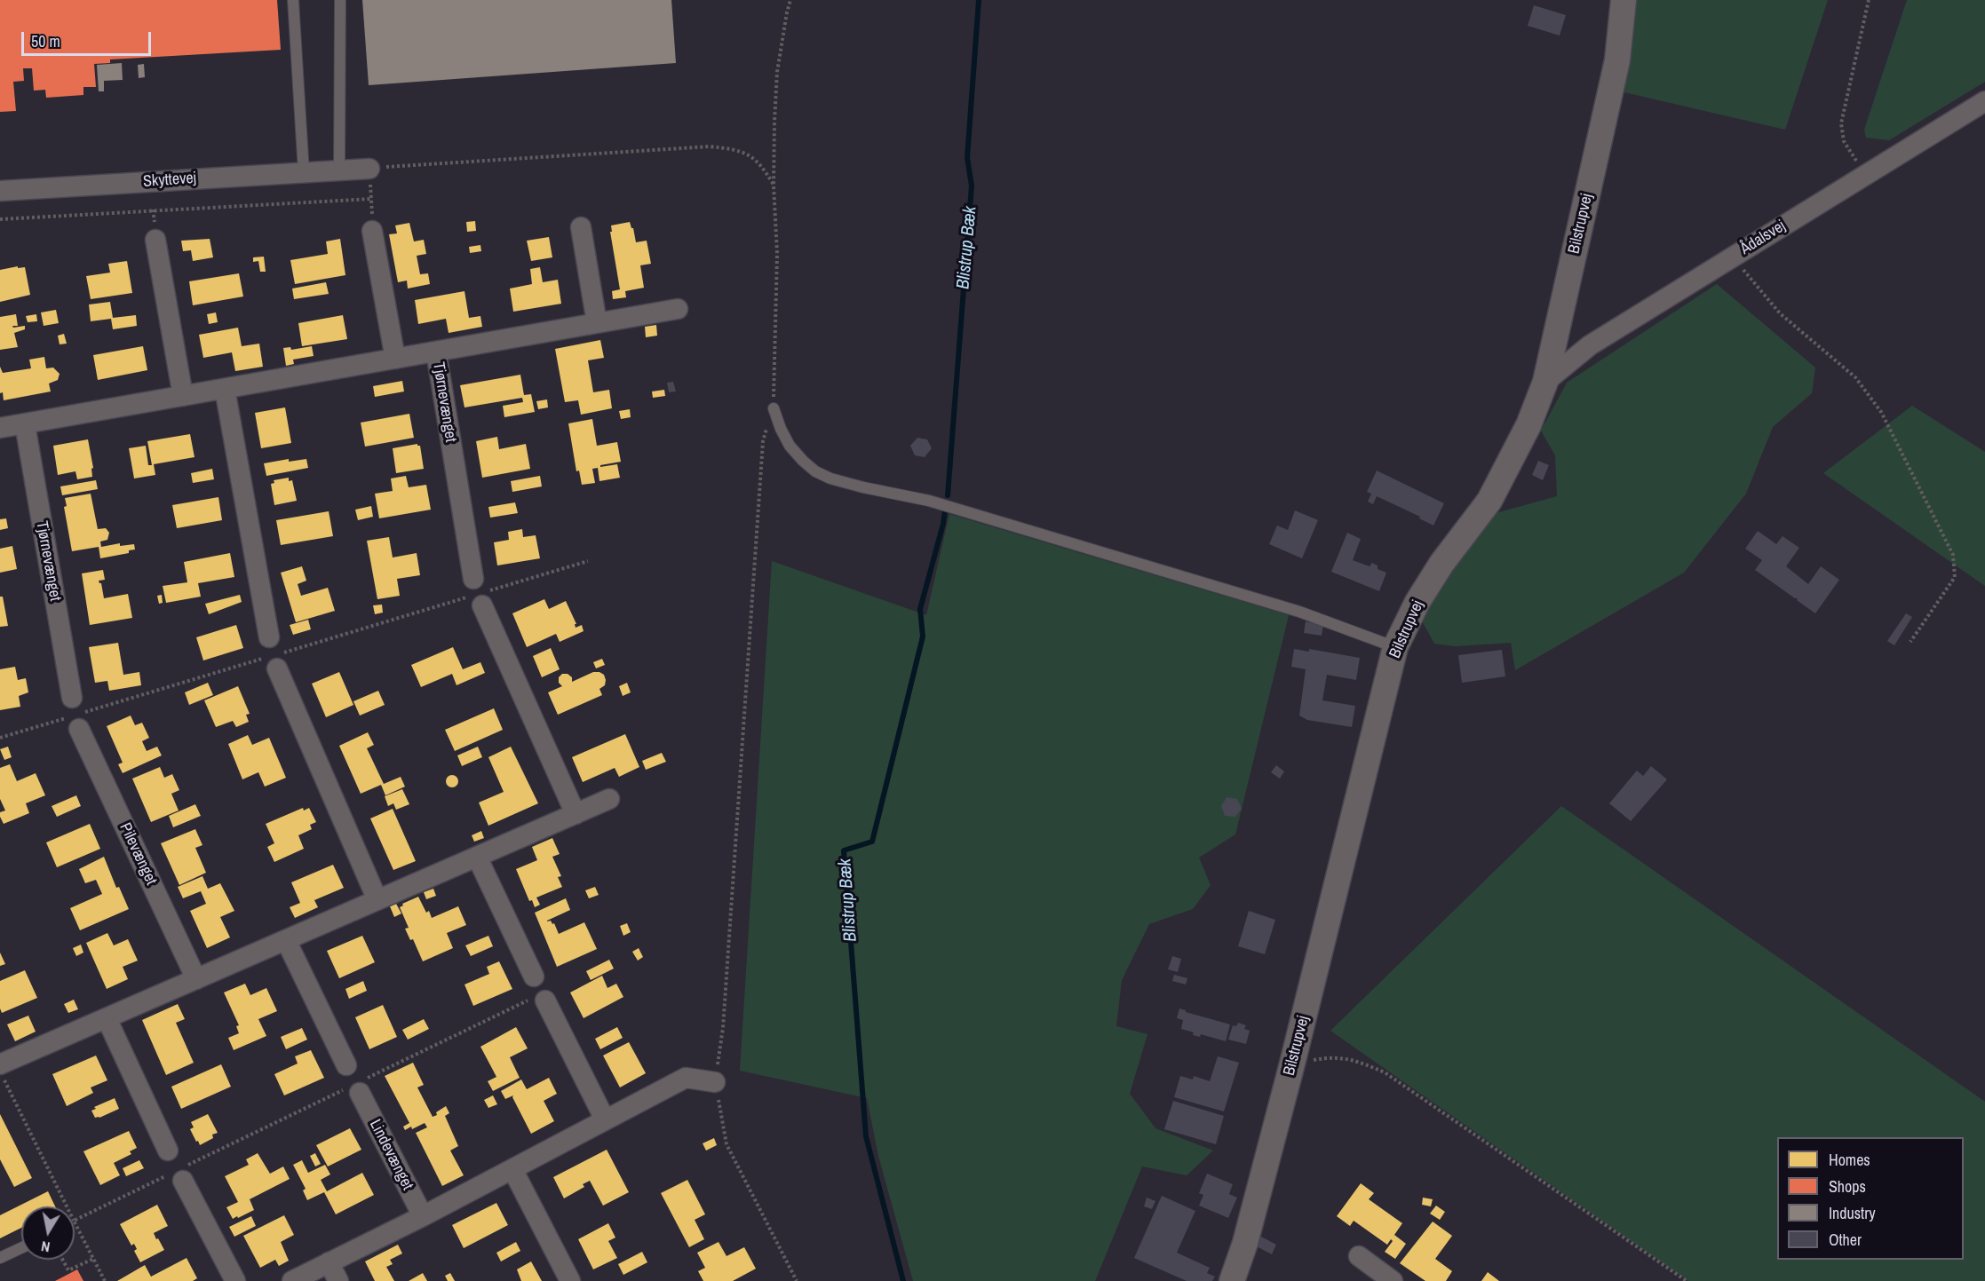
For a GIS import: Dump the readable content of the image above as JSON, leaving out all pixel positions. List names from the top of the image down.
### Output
{
  "streets": {
    "street": [
      "Skyttevej",
      "Bilstrupvej",
      "Ådalsvej",
      "Tjørnevænget",
      "Pilevænget",
      "Lindevænget"
    ]
  },
  "crossings": [
    ["Bilstrupvej", "Ådalsvej"],
    ["Tjørnevænget", "Pilevænget"]
  ],
  "water": ["Blistrup Bæk"],
  "legend": [
    "Homes",
    "Shops",
    "Industry",
    "Other"
  ],
  "scale_bar": "50 m",
  "north": "bottom"
}
